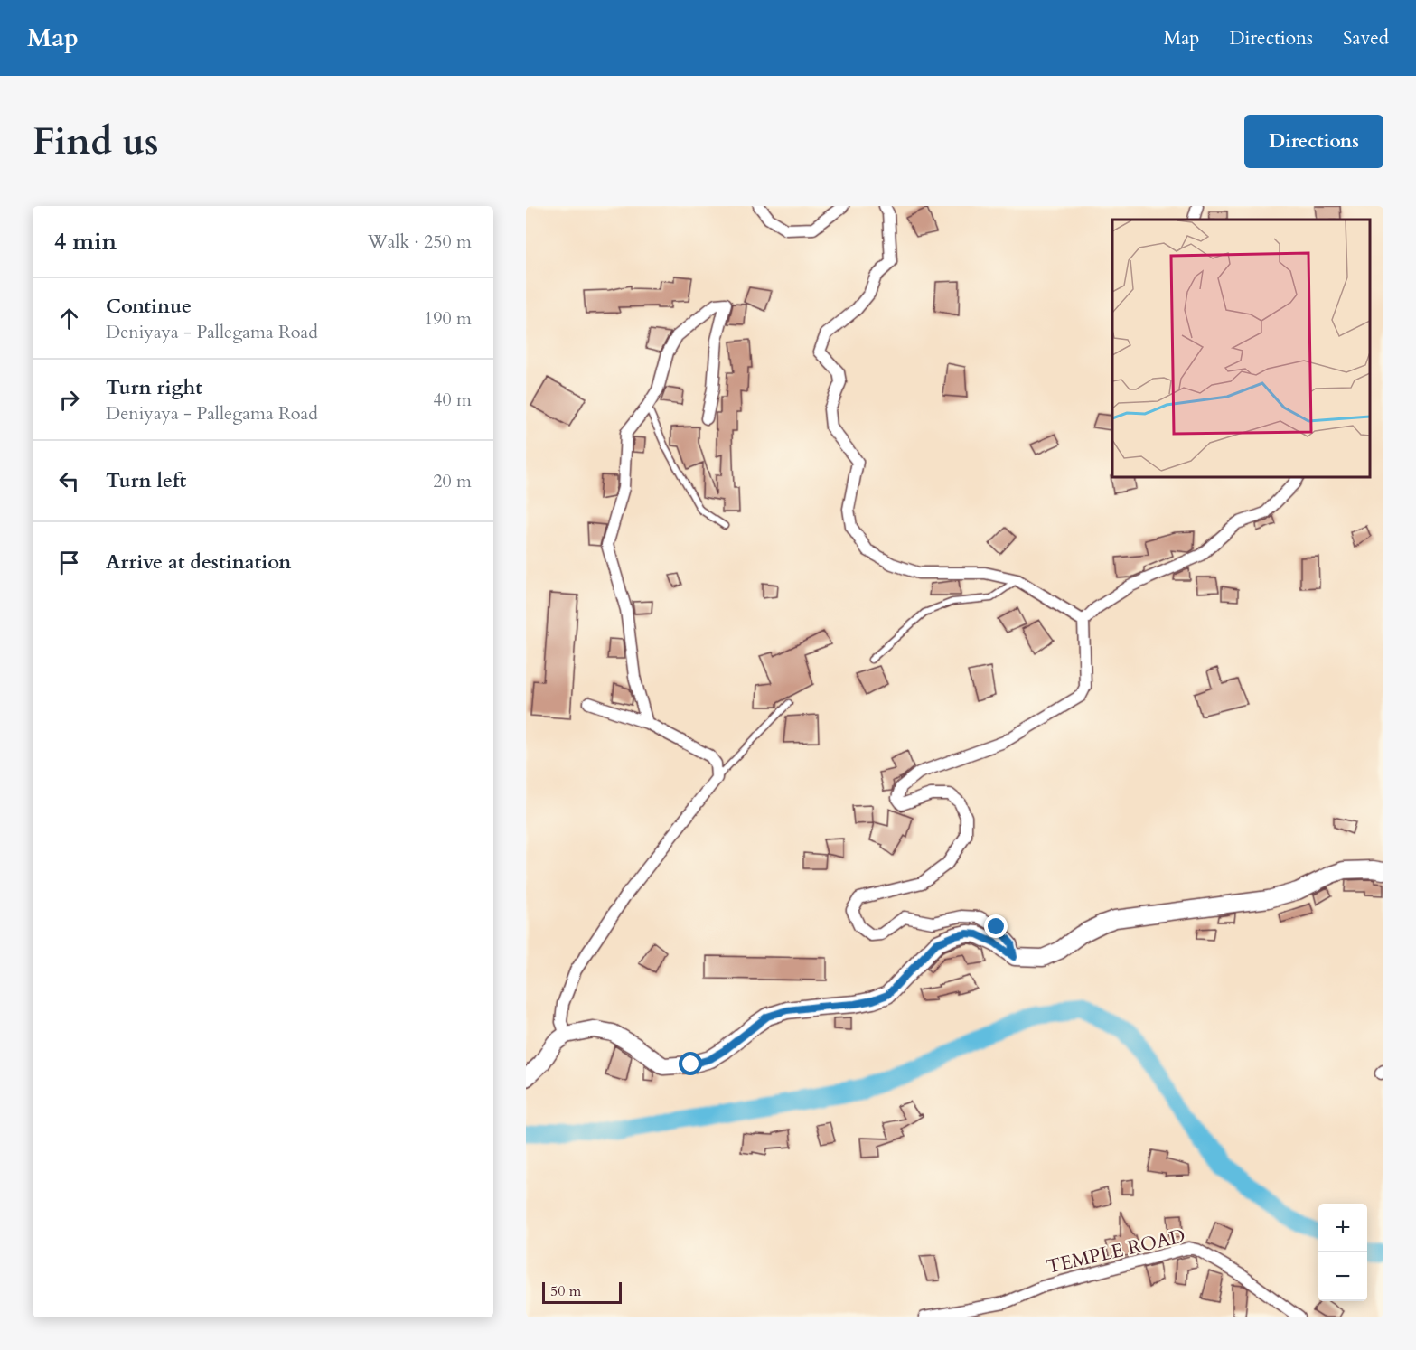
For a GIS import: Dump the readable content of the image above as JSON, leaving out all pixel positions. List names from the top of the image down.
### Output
{
  "streets": {
    "street": ["TEMPLE ROAD"]
  },
  "scale_bar": "50 m",
  "page": {
    "header": "Map",
    "nav": ["Map", "Directions", "Saved"],
    "buttons": "Directions",
    "title": "Find us",
    "heading": ["4 min", "Walk · 250 m"],
    "list": [
      ["Continue", "Deniyaya - Pallegama Road", "190 m"],
      ["Turn right", "Deniyaya - Pallegama Road", "40 m"],
      ["Turn left", "20 m"],
      "Arrive at destination"
    ],
    "map_buttons": ["+", "−"],
    "scale": "50 m"
  }
}
